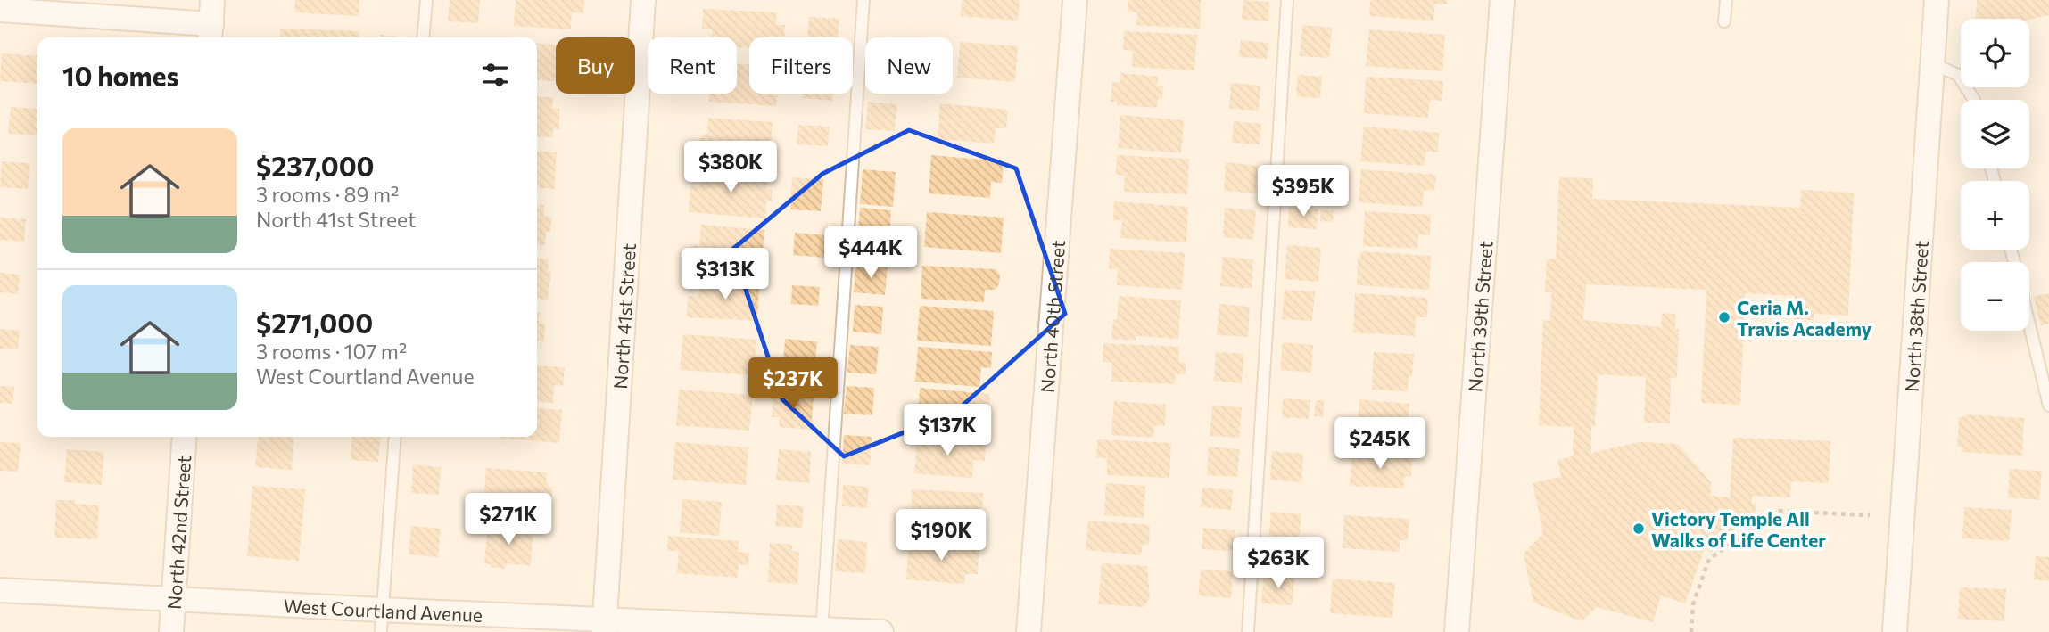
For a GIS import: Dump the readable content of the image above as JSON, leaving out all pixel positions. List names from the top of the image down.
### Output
{
  "streets": {
    "street": [
      "North 40th Street",
      "North 39th Street",
      "North 38th Street",
      "North 41st Street",
      "North 42nd Street",
      "West Courtland Avenue"
    ]
  },
  "crossings": [
    ["North 41st Street", "West Courtland Avenue"],
    ["North 42nd Street", "West Courtland Avenue"]
  ],
  "places": ["Ceria M. Travis Academy", "Victory Temple All Walks of Life Center"],
  "page": {
    "map_buttons": ["+", "−"],
    "chip": [
      "Buy",
      "Rent",
      "Filters",
      "New"
    ],
    "heading": "10 homes",
    "list": [
      {
        "name": "$237,000",
        "note": "3 rooms · 89 m² · North 41st Street"
      },
      {
        "name": "$271,000",
        "note": "3 rooms · 107 m² · West Courtland Avenue"
      }
    ],
    "price": [
      "$380K",
      "$395K",
      "$444K",
      "$313K",
      "$237K",
      "$137K",
      "$245K",
      "$271K",
      "$190K",
      "$263K"
    ]
  }
}
